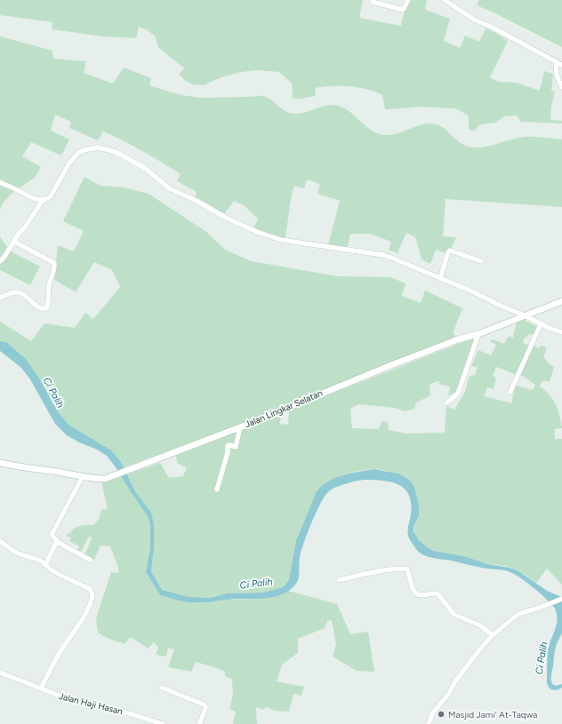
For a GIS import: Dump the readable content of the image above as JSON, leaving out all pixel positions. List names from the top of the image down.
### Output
{
  "streets": {
    "street": ["Jalan Lingkar Selatan", "Jalan Haji Hasan"]
  },
  "water": ["Ci Palih"],
  "places": ["Masjid Jami' At-Taqwa"]
}
